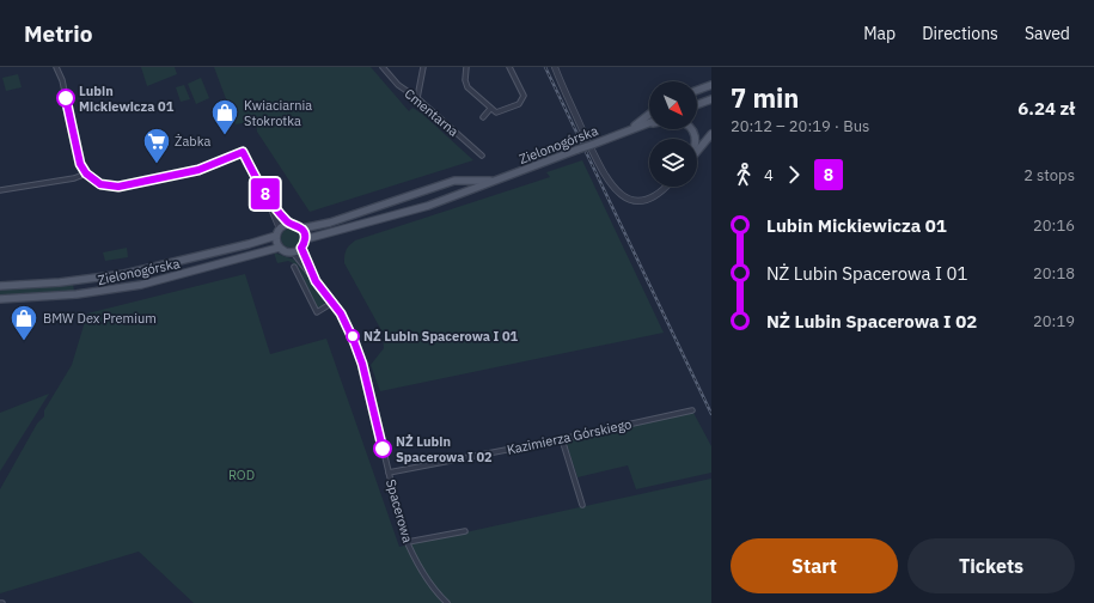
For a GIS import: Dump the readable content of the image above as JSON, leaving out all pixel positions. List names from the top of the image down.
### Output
{
  "streets": {
    "main road": ["Zielonogórska"],
    "street": ["Cmentarna", "Kazimierza Górskiego", "Spacerowa"]
  },
  "crossings": [
    ["Zielonogórska", "Spacerowa"],
    ["Kazimierza Górskiego", "Spacerowa"]
  ],
  "parks": ["ROD"],
  "places": {
    "other": ["Lubin Mickiewicza 01", "NŻ Lubin Spacerowa I 01", "NŻ Lubin Spacerowa I 02"],
    "shop": ["Kwiaciarnia Stokrotka", "BMW Dex Premium"],
    "supermarket": ["Żabka"]
  },
  "lines": ["bus line 8"],
  "north": "bottom right",
  "page": {
    "header": "Metrio",
    "nav": ["Map", "Directions", "Saved"],
    "on_map": "8",
    "heading": ["7 min", "20:12 – 20:19 · Bus", "6.24 zł"],
    "legs": ["4", "8", "2 stops"],
    "list": [
      {
        "name": "Lubin Mickiewicza 01",
        "value": "20:16"
      },
      {
        "name": "NŻ Lubin Spacerowa I 01",
        "value": "20:18"
      },
      {
        "name": "NŻ Lubin Spacerowa I 02",
        "value": "20:19"
      }
    ],
    "buttons": ["Start", "Tickets"]
  }
}
